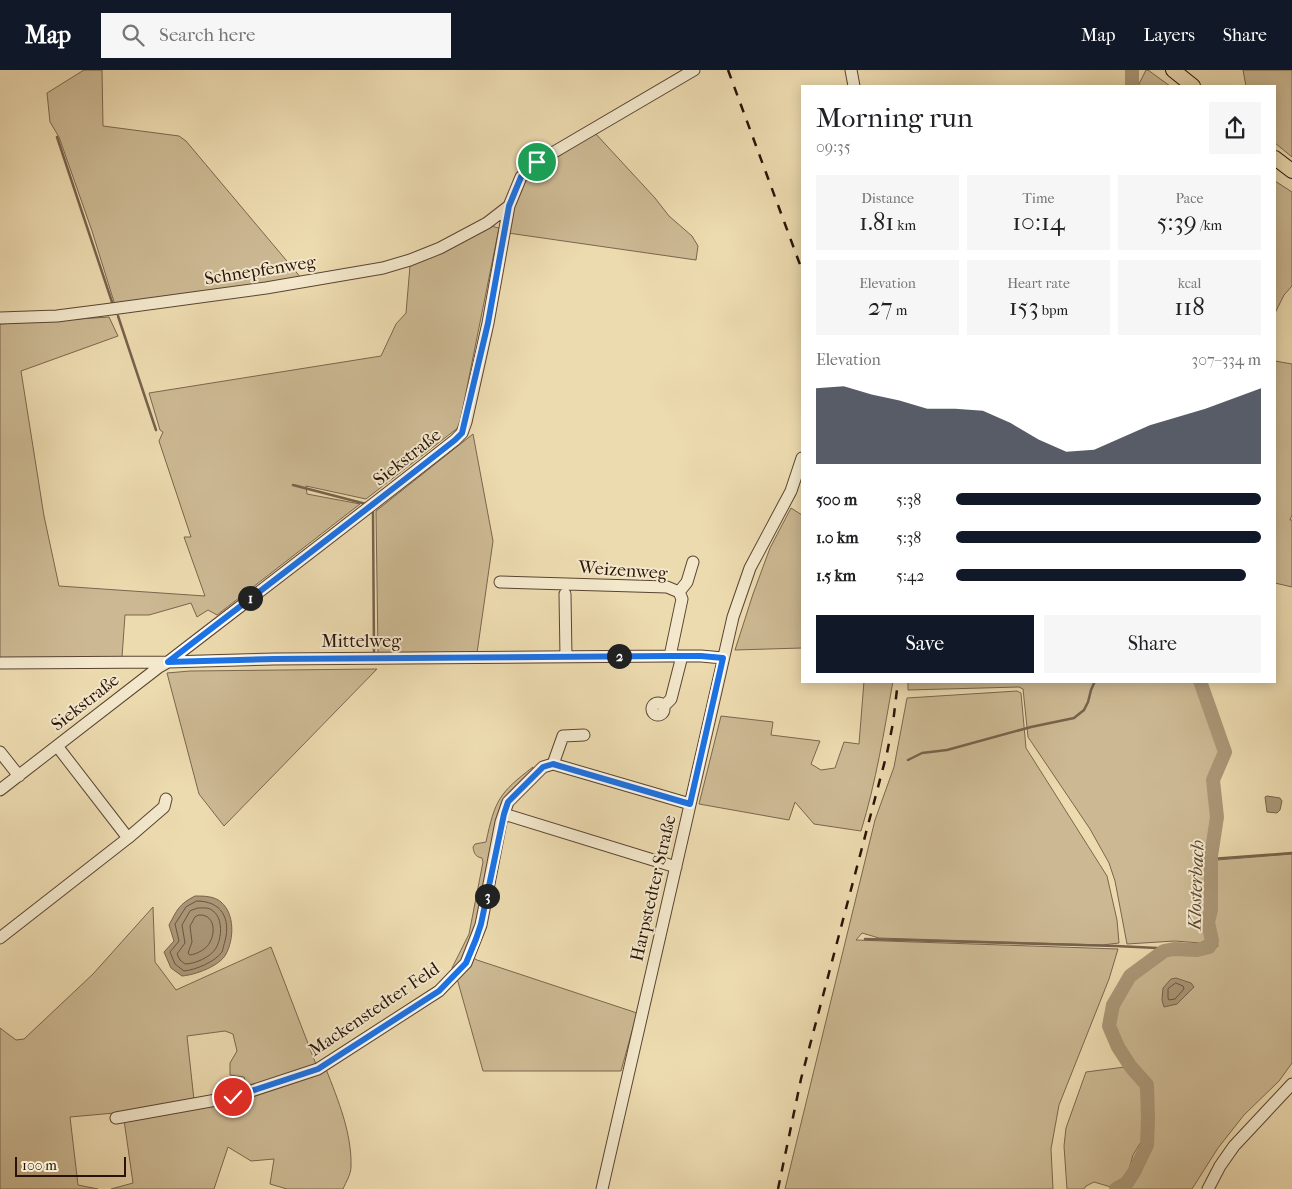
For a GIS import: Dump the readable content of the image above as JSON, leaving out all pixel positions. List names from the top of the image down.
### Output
{
  "streets": {
    "street": [
      "Schnepfenweg",
      "Siekstraße",
      "Weizenweg",
      "Mittelweg",
      "Harpstedter Straße",
      "Mackenstedter Feld"
    ]
  },
  "crossings": [
    ["Schnepfenweg", "Siekstraße"],
    ["Siekstraße", "Mittelweg"],
    ["Weizenweg", "Mittelweg"],
    ["Mittelweg", "Harpstedter Straße"]
  ],
  "water": ["Klosterbach"],
  "scale_bar": "100 m",
  "page": {
    "header": "Map",
    "search": "Search here",
    "nav": ["Map", "Layers", "Share"],
    "heading": ["Morning run", "09:35"],
    "stats": [
      ["Distance", "1.81 km"],
      ["Time", "10:14"],
      ["Pace", "5:39 /km"],
      ["Elevation", "27 m"],
      ["Heart rate", "153 bpm"],
      ["kcal", "118"]
    ],
    "chart": ["Elevation", "307–334 m"],
    "list": [
      {
        "name": "500 m",
        "note": "5:38"
      },
      {
        "name": "1.0 km",
        "note": "5:38"
      },
      {
        "name": "1.5 km",
        "note": "5:42"
      }
    ],
    "pins": ["1", "2", "3"],
    "buttons": ["Save", "Share"],
    "scale": "100 m"
  }
}
